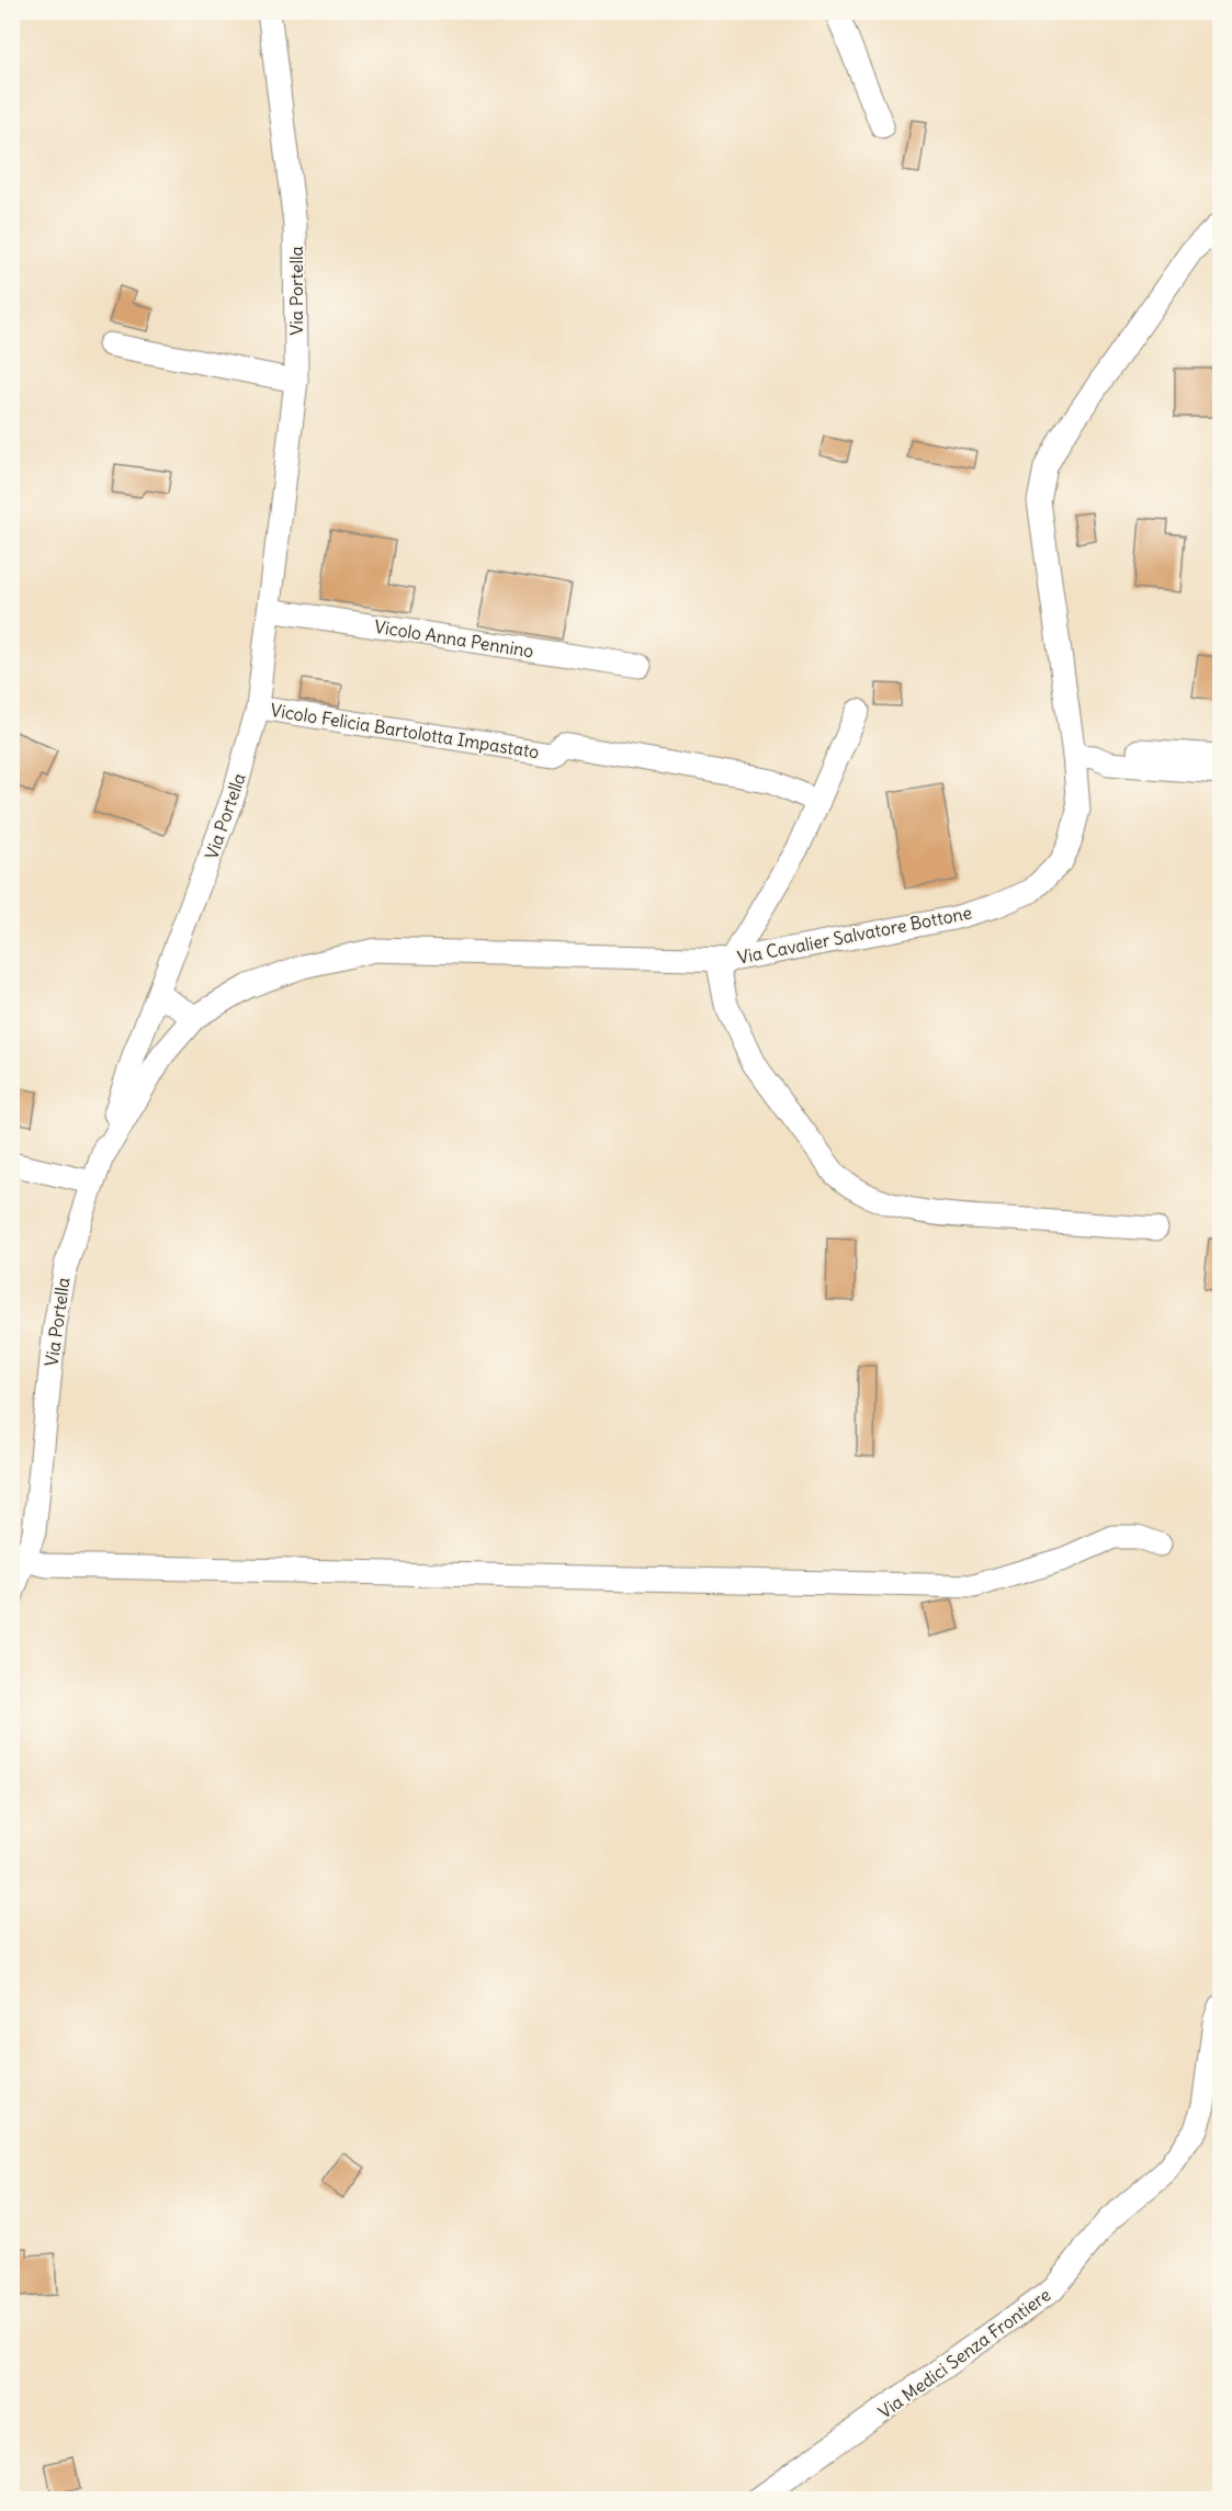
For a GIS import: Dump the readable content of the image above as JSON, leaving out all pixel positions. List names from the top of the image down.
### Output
{
  "streets": {
    "street": [
      "Via Portella",
      "Vicolo Anna Pennino",
      "Vicolo Felicia Bartolotta Impastato",
      "Via Cavalier Salvatore Bottone",
      "Via Medici Senza Frontiere"
    ]
  },
  "crossings": [
    ["Via Portella", "Vicolo Anna Pennino"],
    ["Via Portella", "Vicolo Felicia Bartolotta Impastato"],
    ["Via Portella", "Via Cavalier Salvatore Bottone"]
  ]
}
